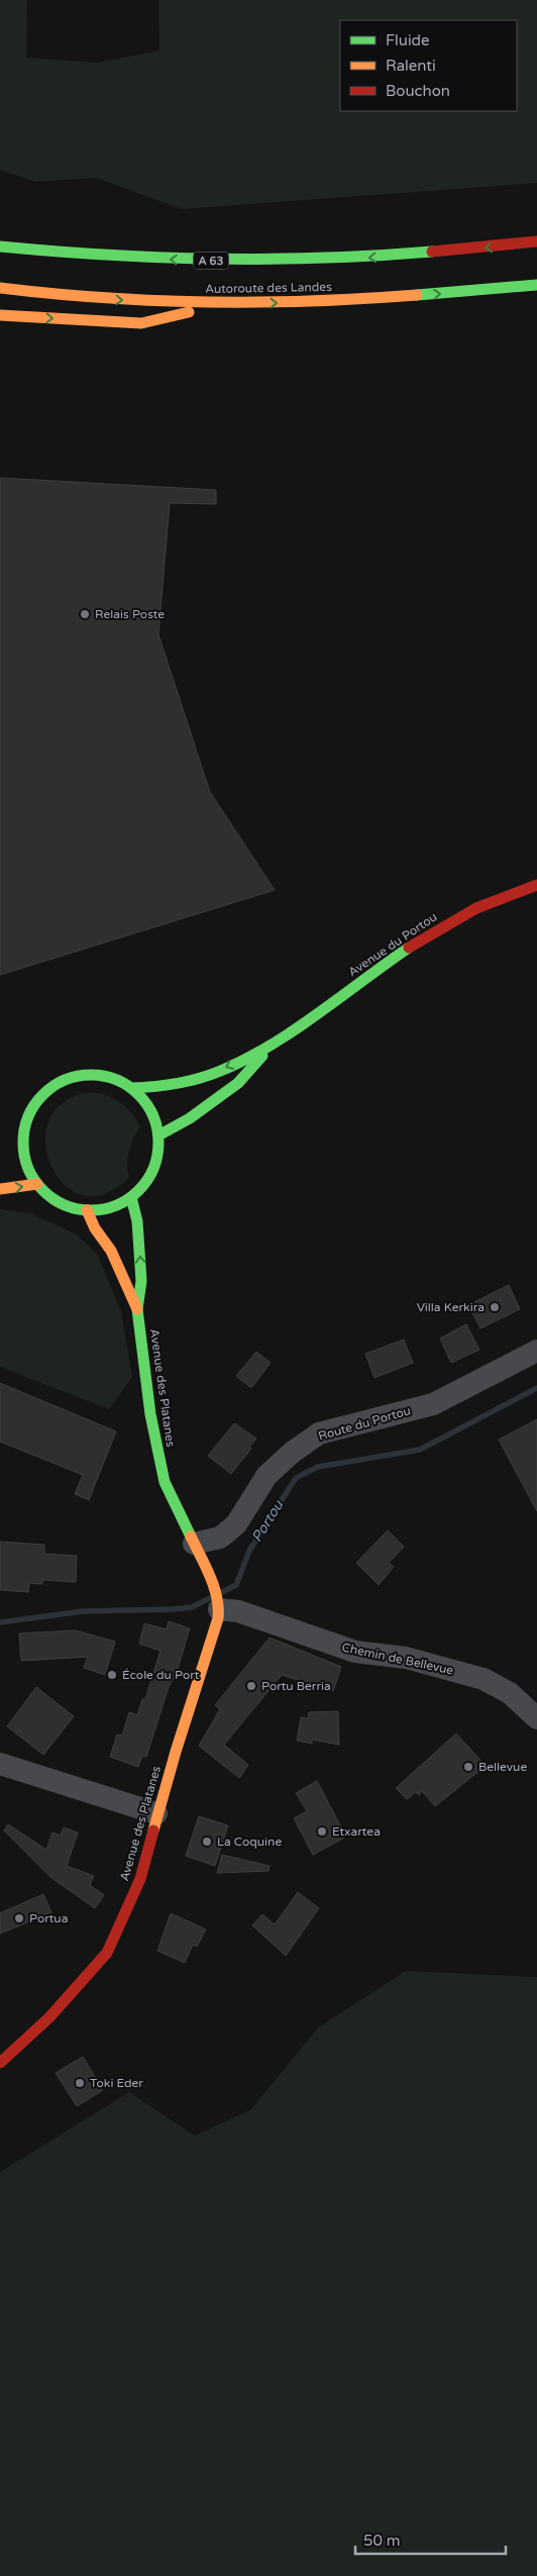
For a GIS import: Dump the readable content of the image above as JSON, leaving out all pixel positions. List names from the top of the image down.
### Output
{
  "streets": {
    "main road": [
      "A 63",
      "Autoroute des Landes",
      "Avenue du Portou",
      "Avenue des Platanes"
    ],
    "street": ["Route du Portou", "Chemin de Bellevue"]
  },
  "crossings": [
    ["Avenue du Portou", "Avenue des Platanes"],
    ["Avenue des Platanes", "Route du Portou"],
    ["Avenue des Platanes", "Chemin de Bellevue"]
  ],
  "water": ["Portou"],
  "places": [
    "Relais Poste",
    "Villa Kerkira",
    "École du Port",
    "Portu Berria",
    "Bellevue",
    "Etxartea",
    "La Coquine",
    "Portua",
    "Toki Eder"
  ],
  "legend": ["Fluide", "Ralenti", "Bouchon"],
  "scale_bar": "50 m"
}
